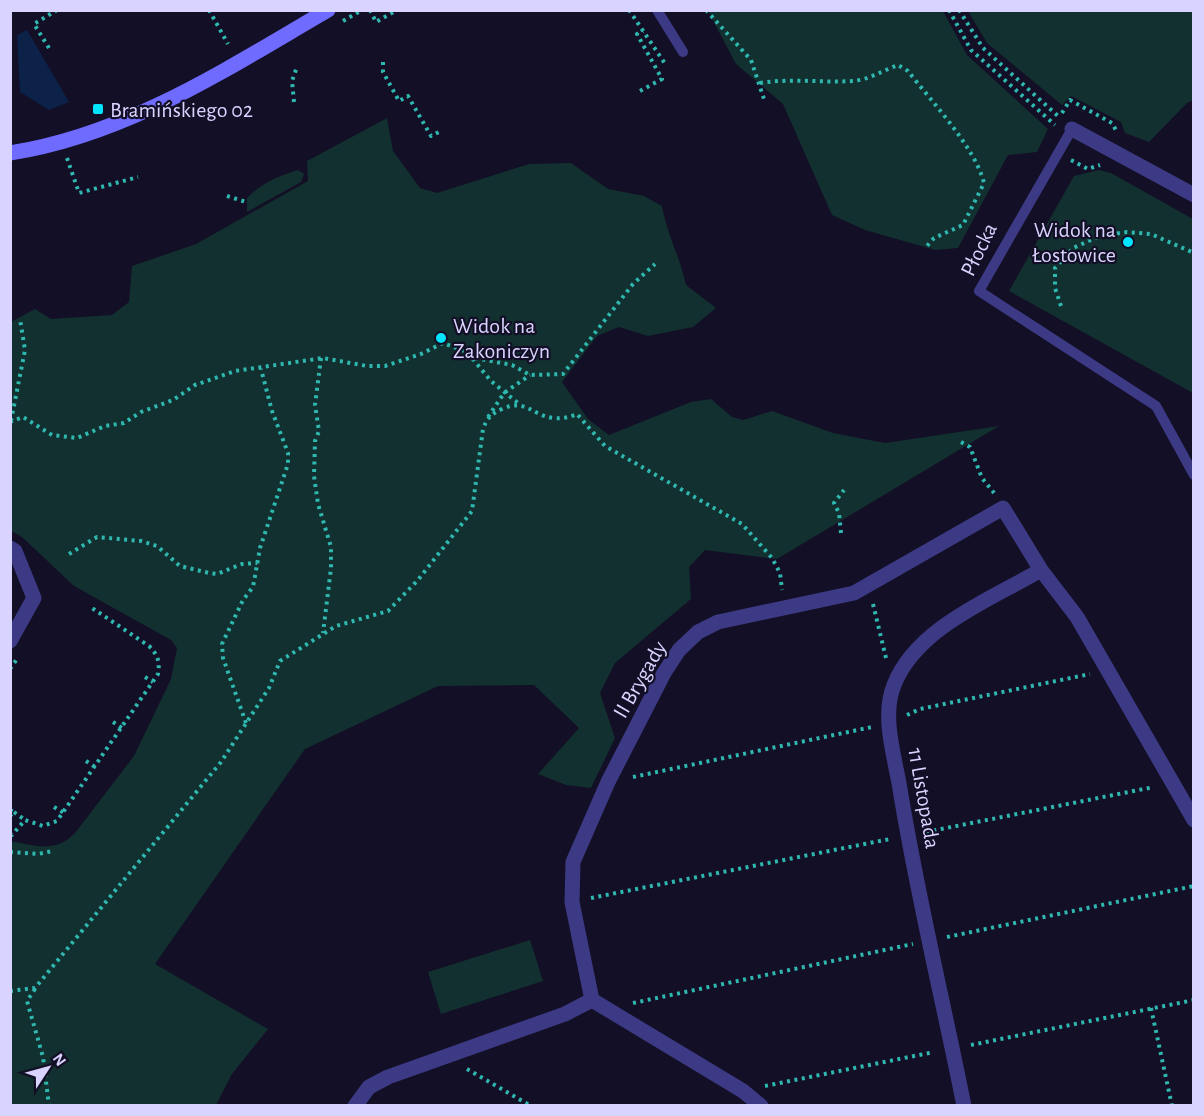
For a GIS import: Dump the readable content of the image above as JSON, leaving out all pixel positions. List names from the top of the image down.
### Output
{
  "streets": {
    "street": ["Płocka", "II Brygady", "11 Listopada"]
  },
  "places": {
    "transit": ["Bramińskiego 02"],
    "other": ["Widok na Łostowice", "Widok na Zakoniczyn"]
  },
  "north": "top right"
}
